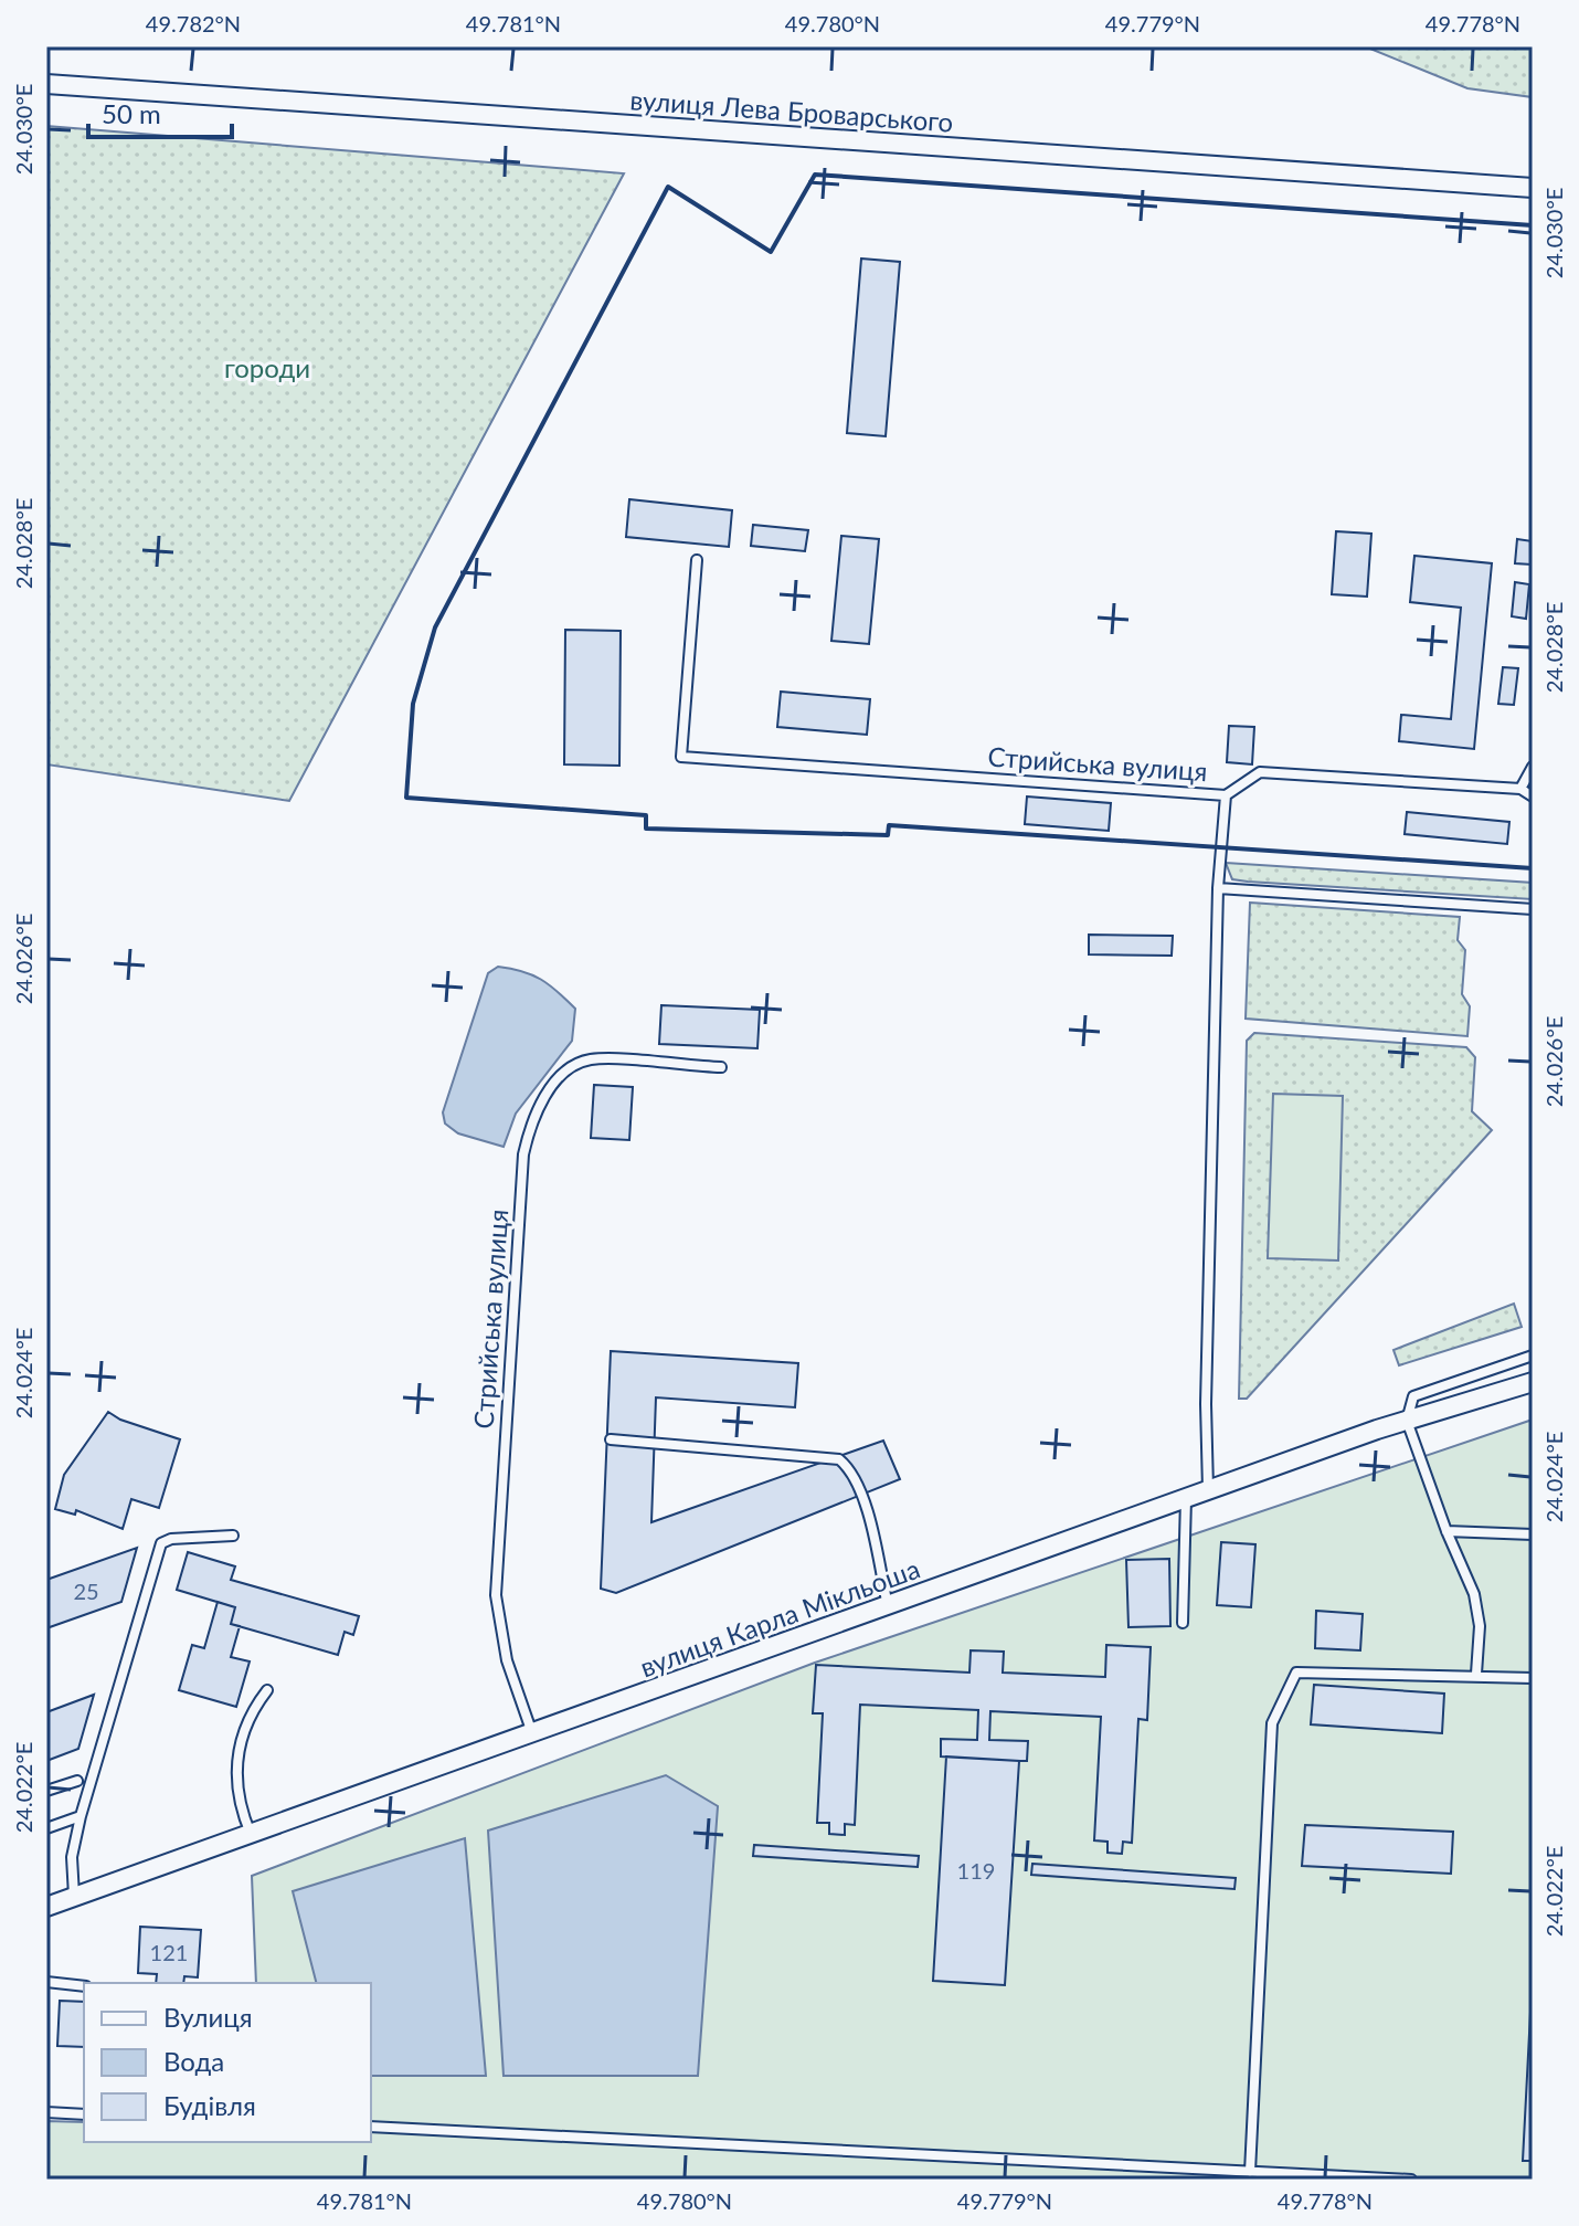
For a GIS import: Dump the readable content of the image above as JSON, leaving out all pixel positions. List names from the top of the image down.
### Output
{
  "streets": {
    "street": ["вулиця Лева Броварського", "вулиця Карла Мікльоша"],
    "lane": ["Стрийська вулиця"]
  },
  "crossings": [
    ["Стрийська вулиця", "вулиця Карла Мікльоша"]
  ],
  "parks": ["городи"],
  "house_numbers": ["25", "119", "121"],
  "legend": ["Вулиця", "Вода", "Будівля"],
  "scale_bar": "50 m",
  "coordinates": [
    "49.782°N",
    "49.781°N",
    "49.780°N",
    "49.779°N",
    "49.778°N",
    "24.030°E",
    "24.028°E",
    "24.026°E",
    "24.024°E",
    "24.022°E"
  ]
}
